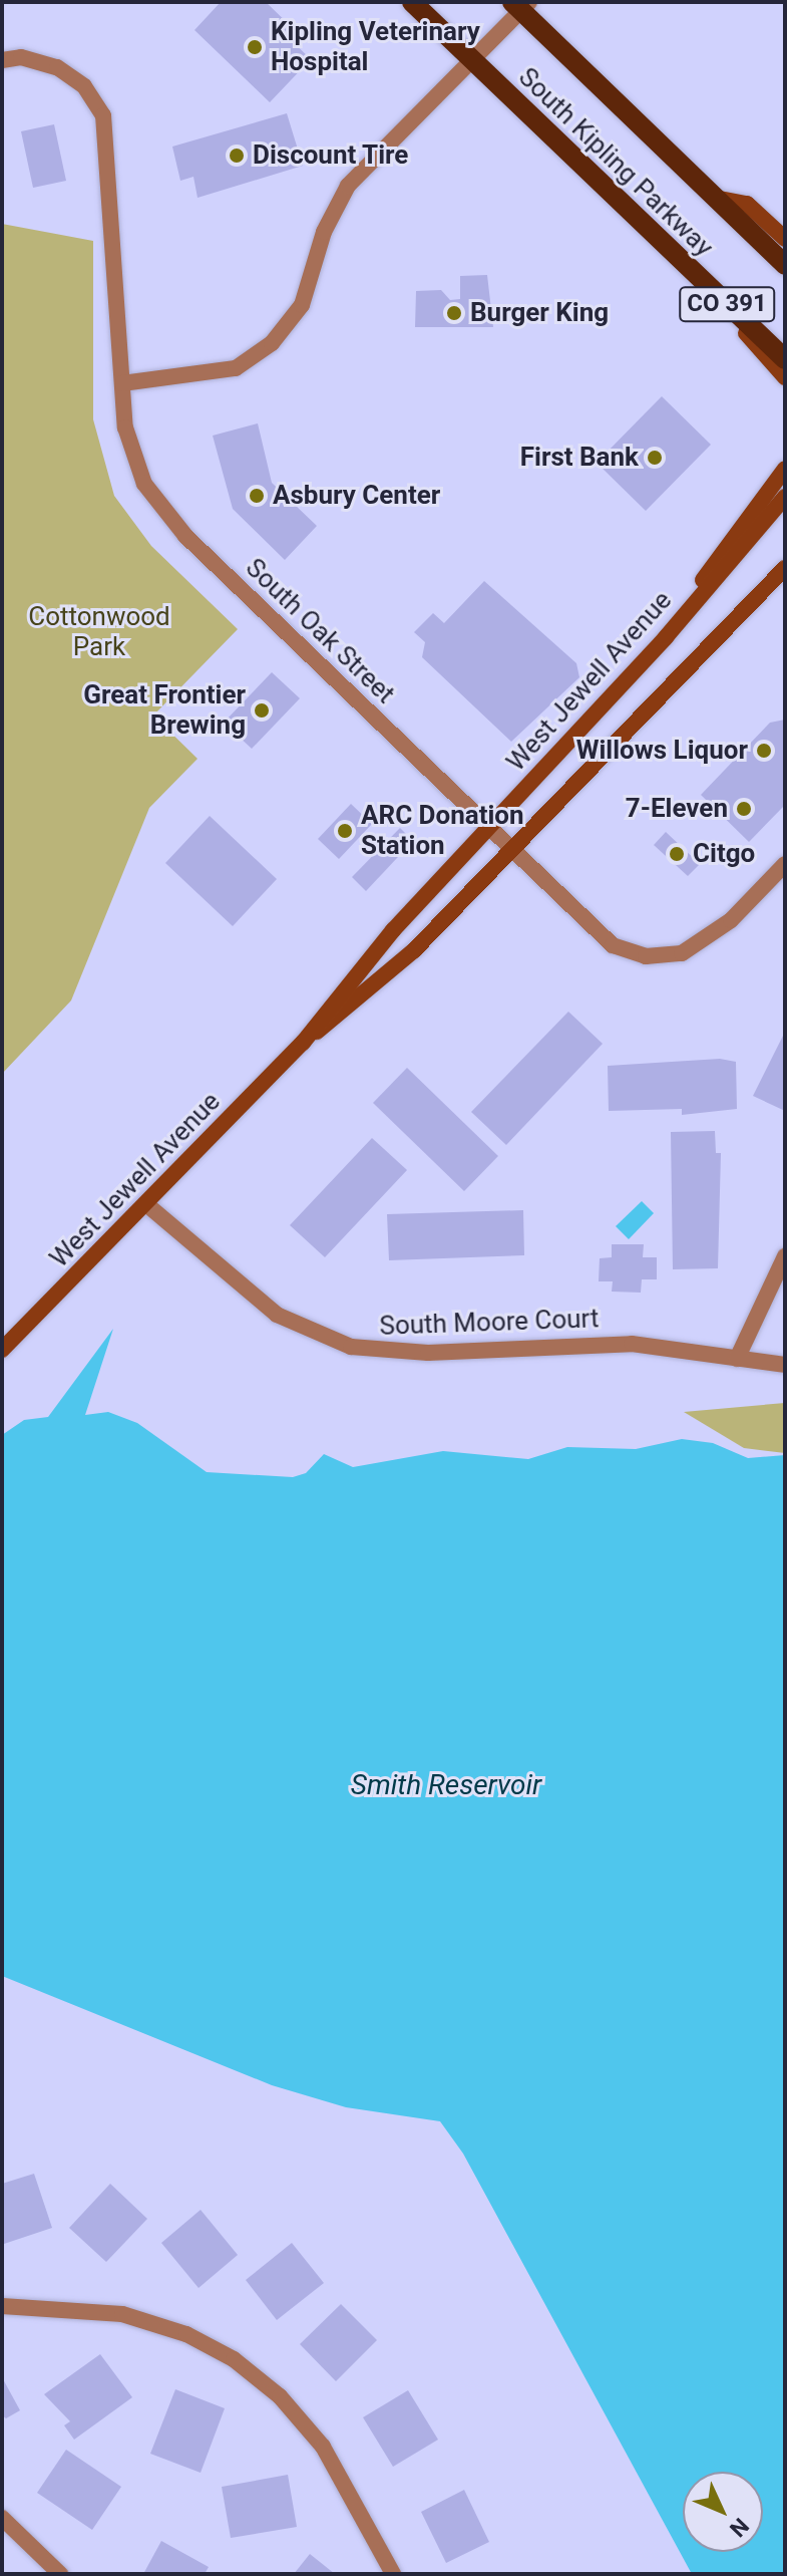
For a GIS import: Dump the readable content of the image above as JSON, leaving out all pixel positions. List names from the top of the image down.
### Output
{
  "streets": {
    "main road": ["South Kipling Parkway", "CO 391", "West Jewell Avenue"],
    "street": ["South Oak Street", "South Moore Court"]
  },
  "crossings": [
    ["South Oak Street", "West Jewell Avenue"],
    ["West Jewell Avenue", "South Moore Court"]
  ],
  "water": ["Smith Reservoir"],
  "parks": ["Cottonwood Park"],
  "places": [
    "Kipling Veterinary Hospital",
    "Discount Tire",
    "Burger King",
    "First Bank",
    "Asbury Center",
    "Great Frontier Brewing",
    "Willows Liquor",
    "7-Eleven",
    "ARC Donation Station",
    "Citgo"
  ],
  "north": "bottom right"
}
